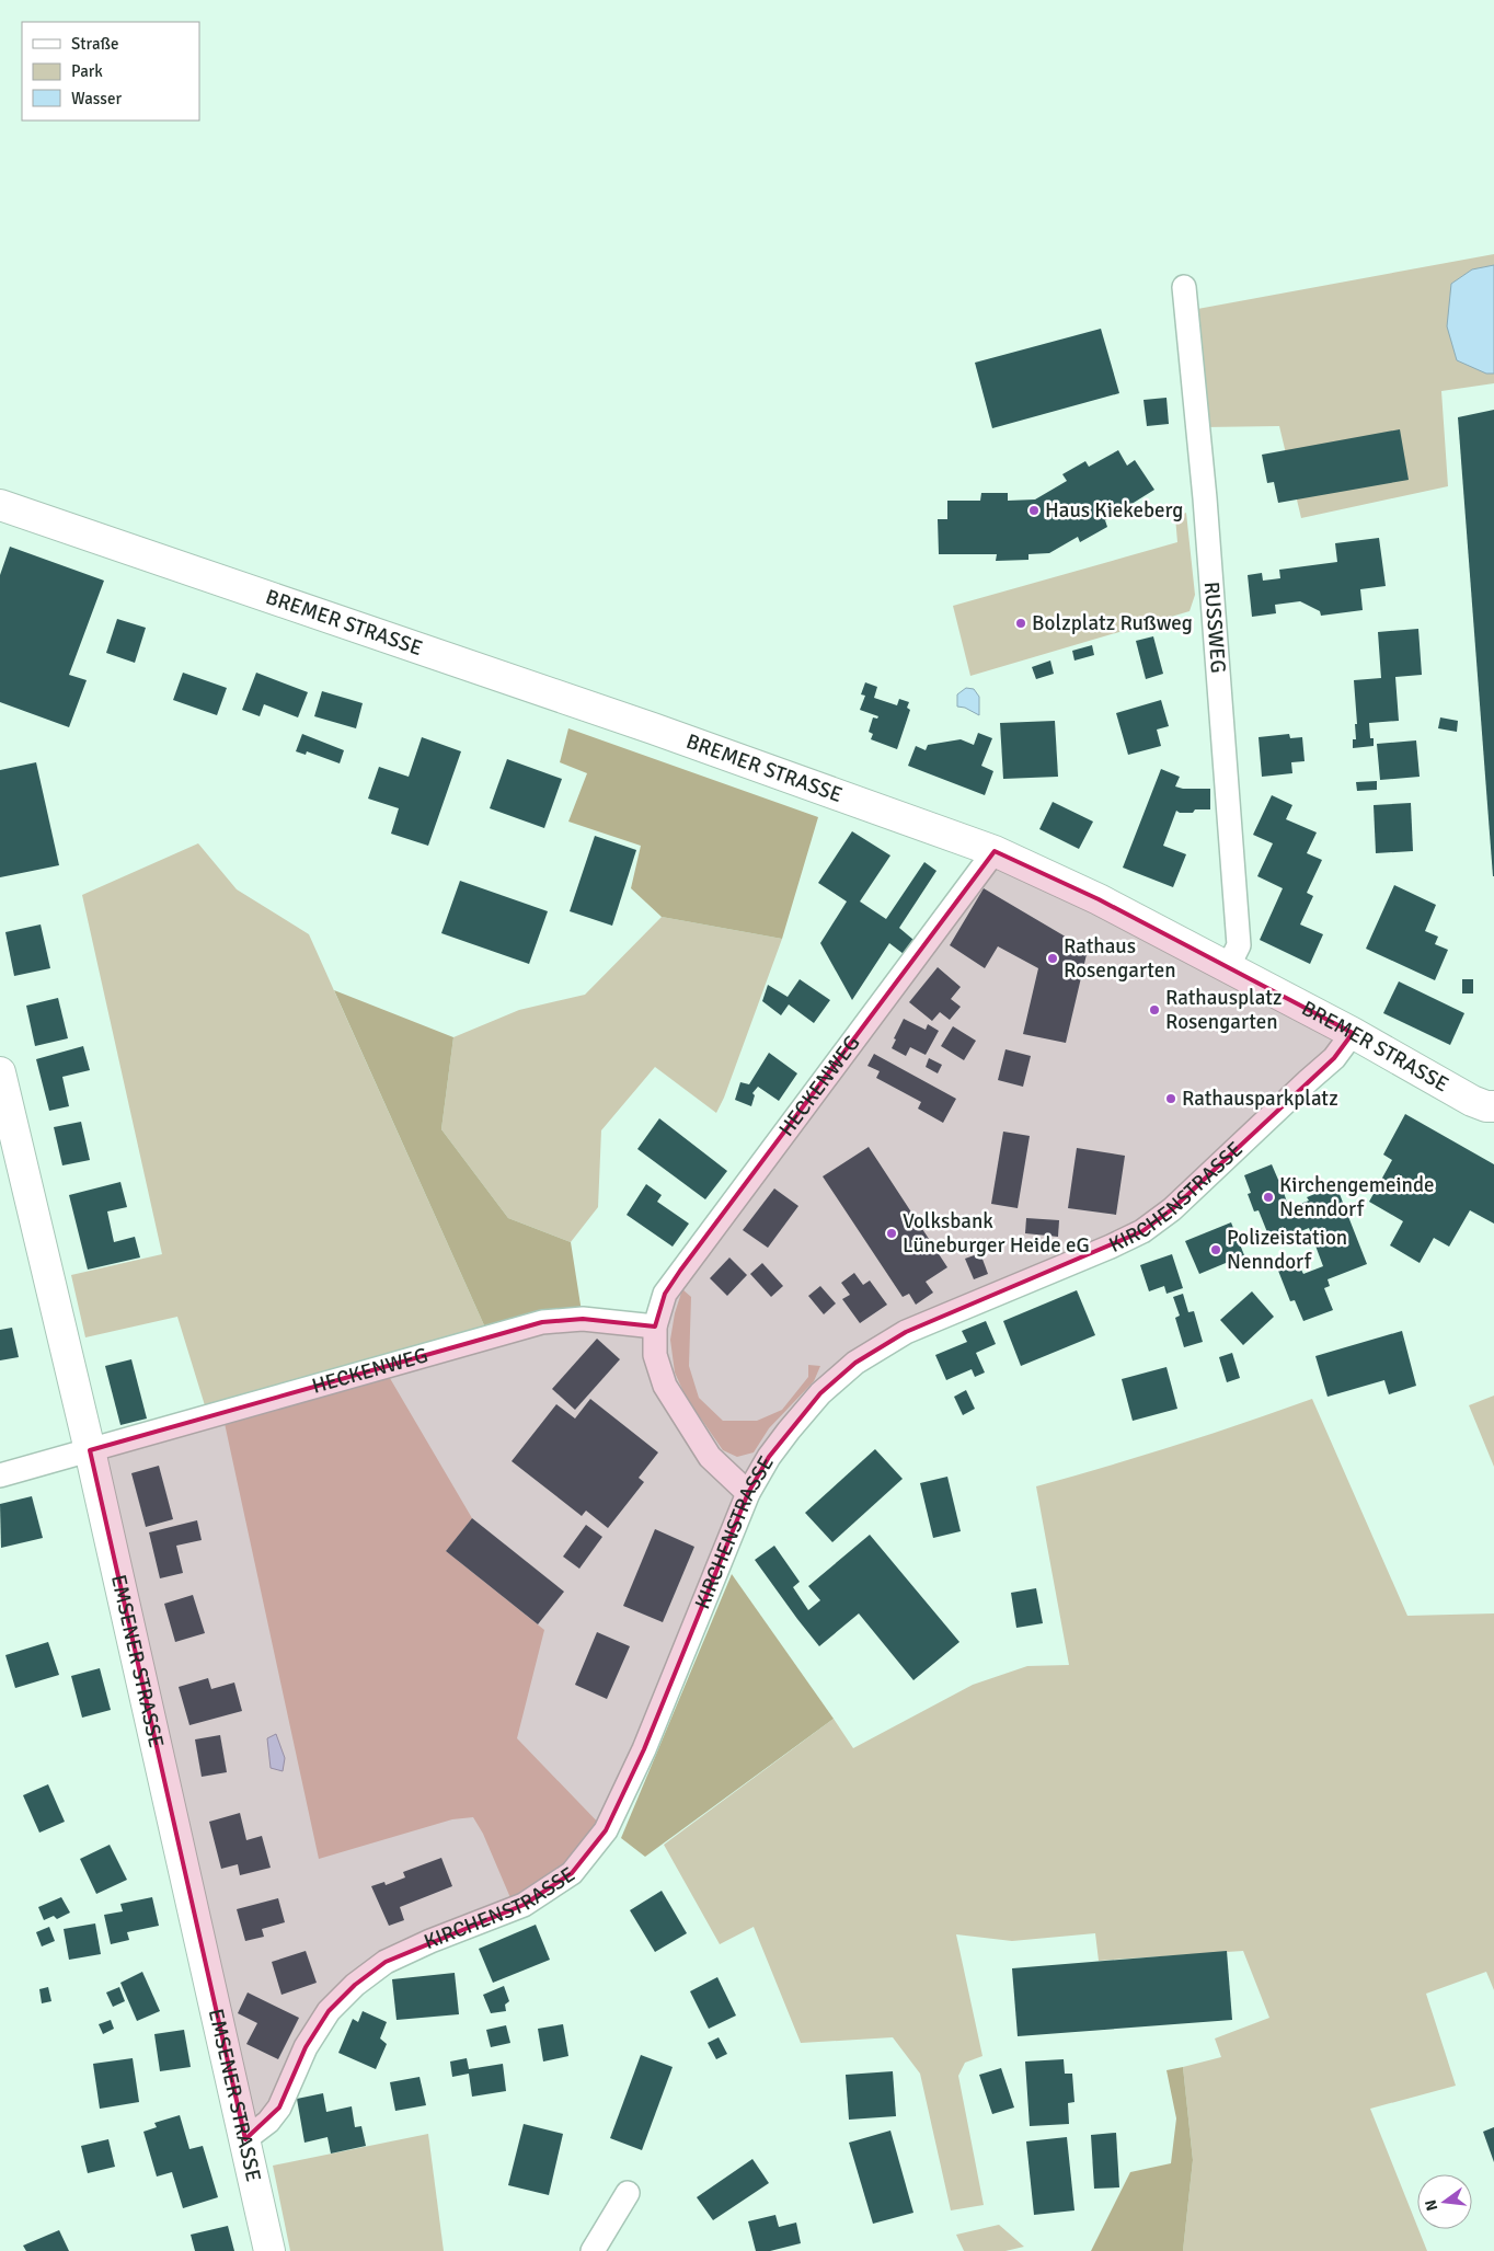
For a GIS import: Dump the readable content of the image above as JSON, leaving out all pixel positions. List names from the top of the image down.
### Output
{
  "streets": {
    "main road": ["BREMER STRASSE", "EMSENER STRASSE"],
    "street": ["RUSSWEG", "HECKENWEG", "KIRCHENSTRASSE"]
  },
  "crossings": [
    ["BREMER STRASSE", "RUSSWEG"],
    ["BREMER STRASSE", "HECKENWEG"],
    ["BREMER STRASSE", "KIRCHENSTRASSE"],
    ["HECKENWEG", "KIRCHENSTRASSE"],
    ["HECKENWEG", "EMSENER STRASSE"],
    ["KIRCHENSTRASSE", "EMSENER STRASSE"]
  ],
  "places": [
    "Haus Kiekeberg",
    "Bolzplatz Rußweg",
    "Rathaus Rosengarten",
    "Rathausplatz Rosengarten",
    "Rathausparkplatz",
    "Kirchengemeinde Nenndorf",
    "Volksbank Lüneburger Heide eG",
    "Polizeistation Nenndorf"
  ],
  "legend": ["Straße", "Park", "Wasser"],
  "north": "left"
}
